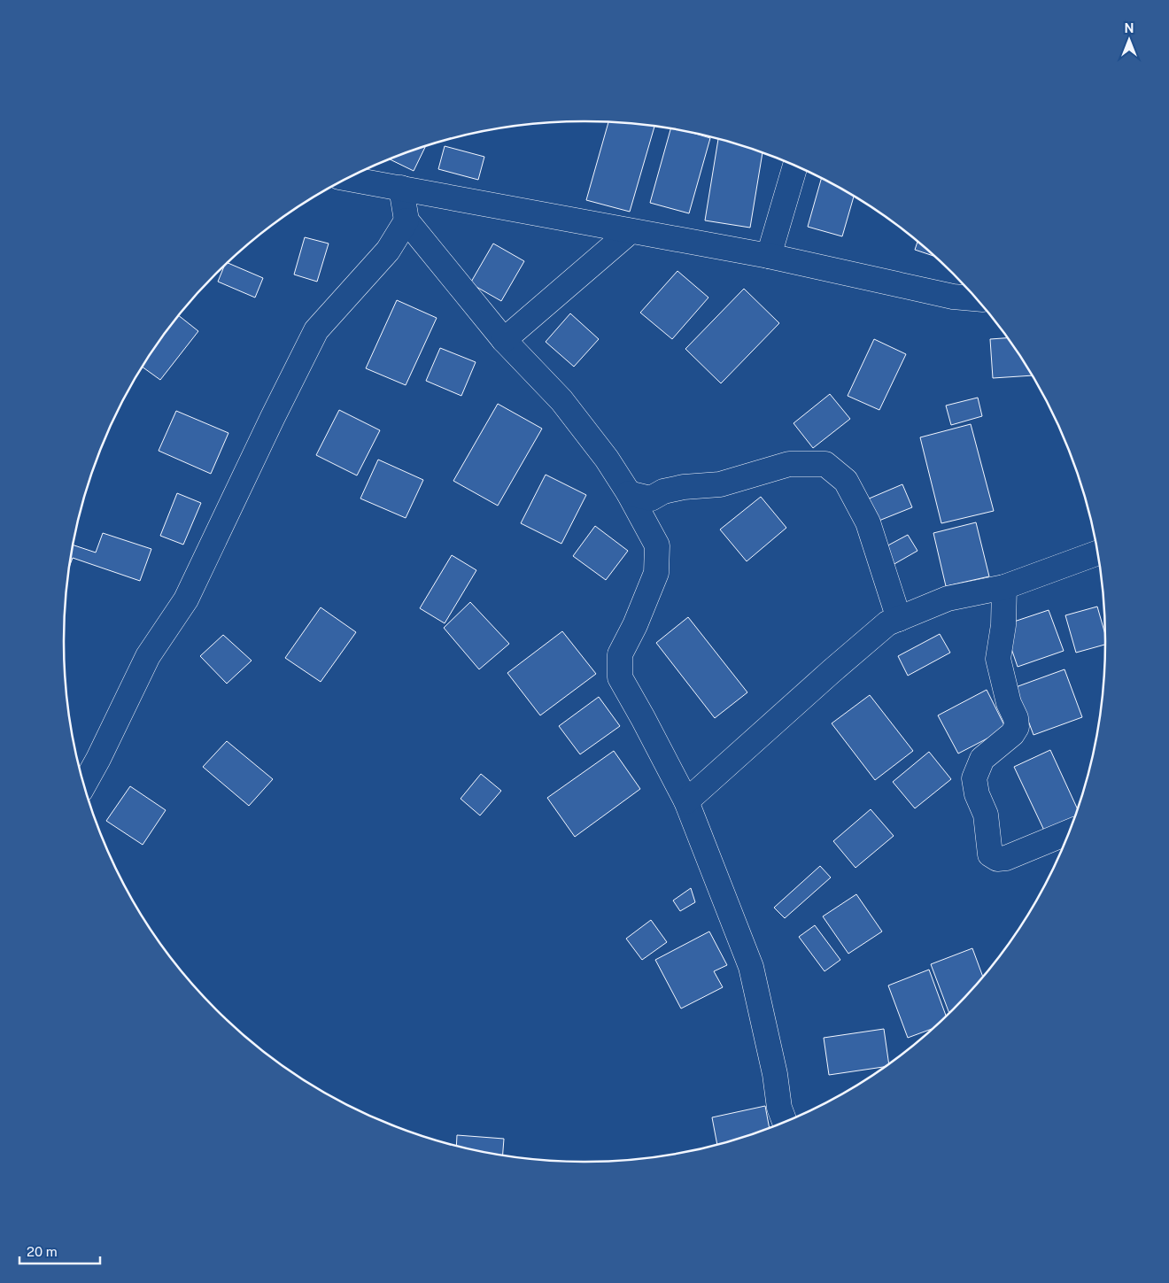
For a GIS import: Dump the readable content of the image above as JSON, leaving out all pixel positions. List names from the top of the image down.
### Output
{
  "scale_bar": "20 m",
  "north": "top"
}
